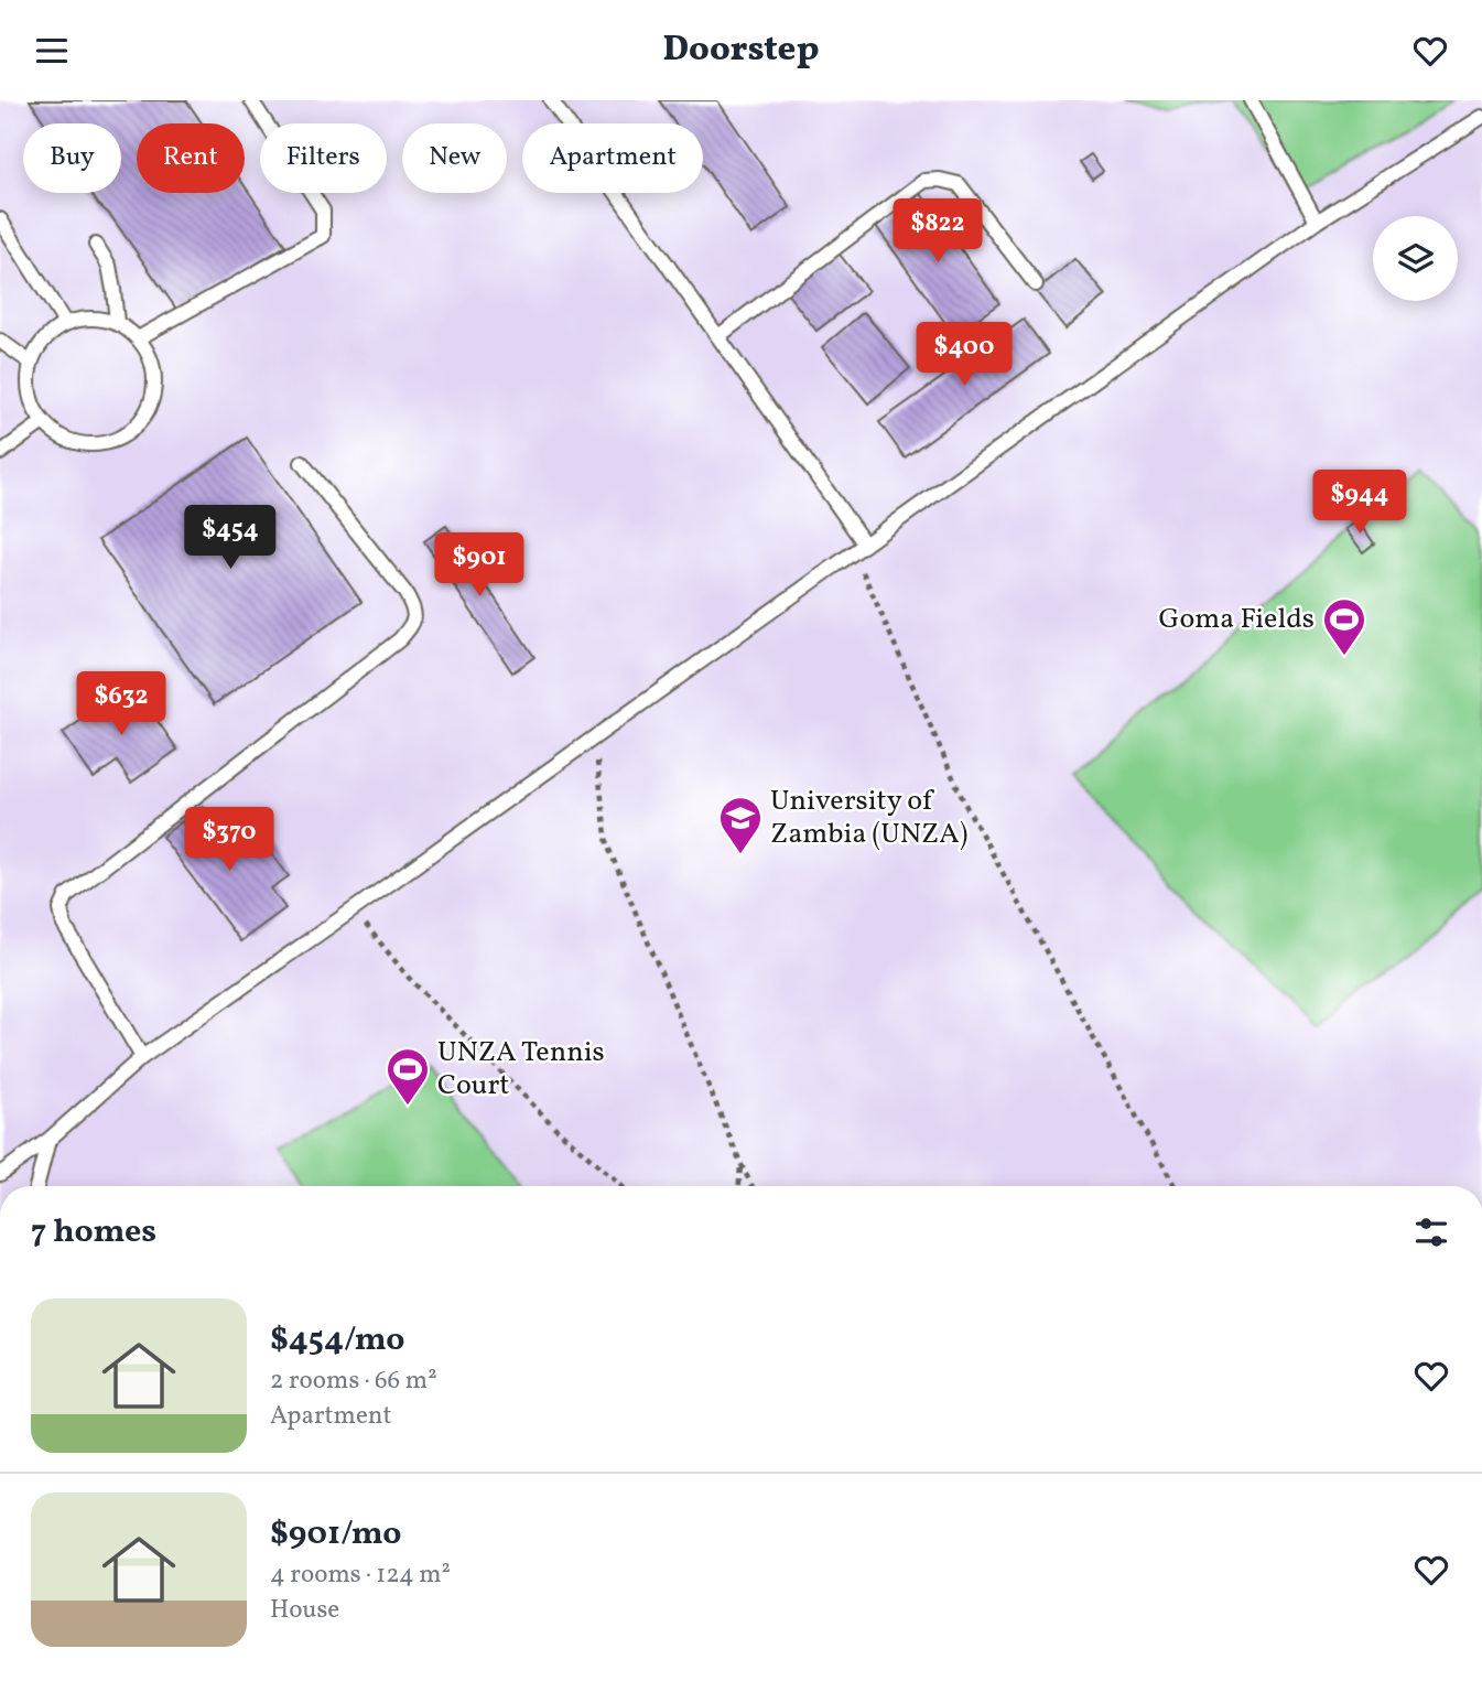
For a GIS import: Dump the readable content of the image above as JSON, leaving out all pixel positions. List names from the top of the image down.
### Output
{
  "places": {
    "sports": ["Goma Fields", "UNZA Tennis Court"],
    "school or university": ["University of Zambia (UNZA)"]
  },
  "page": {
    "header": "Doorstep",
    "chip": [
      "Buy",
      "Rent",
      "Filters",
      "New",
      "Apartment"
    ],
    "price": [
      "$822",
      "$400",
      "$944",
      "$454",
      "$901",
      "$632",
      "$370"
    ],
    "heading": "7 homes",
    "list": [
      {
        "name": "$454/mo",
        "note": "2 rooms · 66 m² · Apartment"
      },
      {
        "name": "$901/mo",
        "note": "4 rooms · 124 m² · House"
      }
    ]
  }
}
